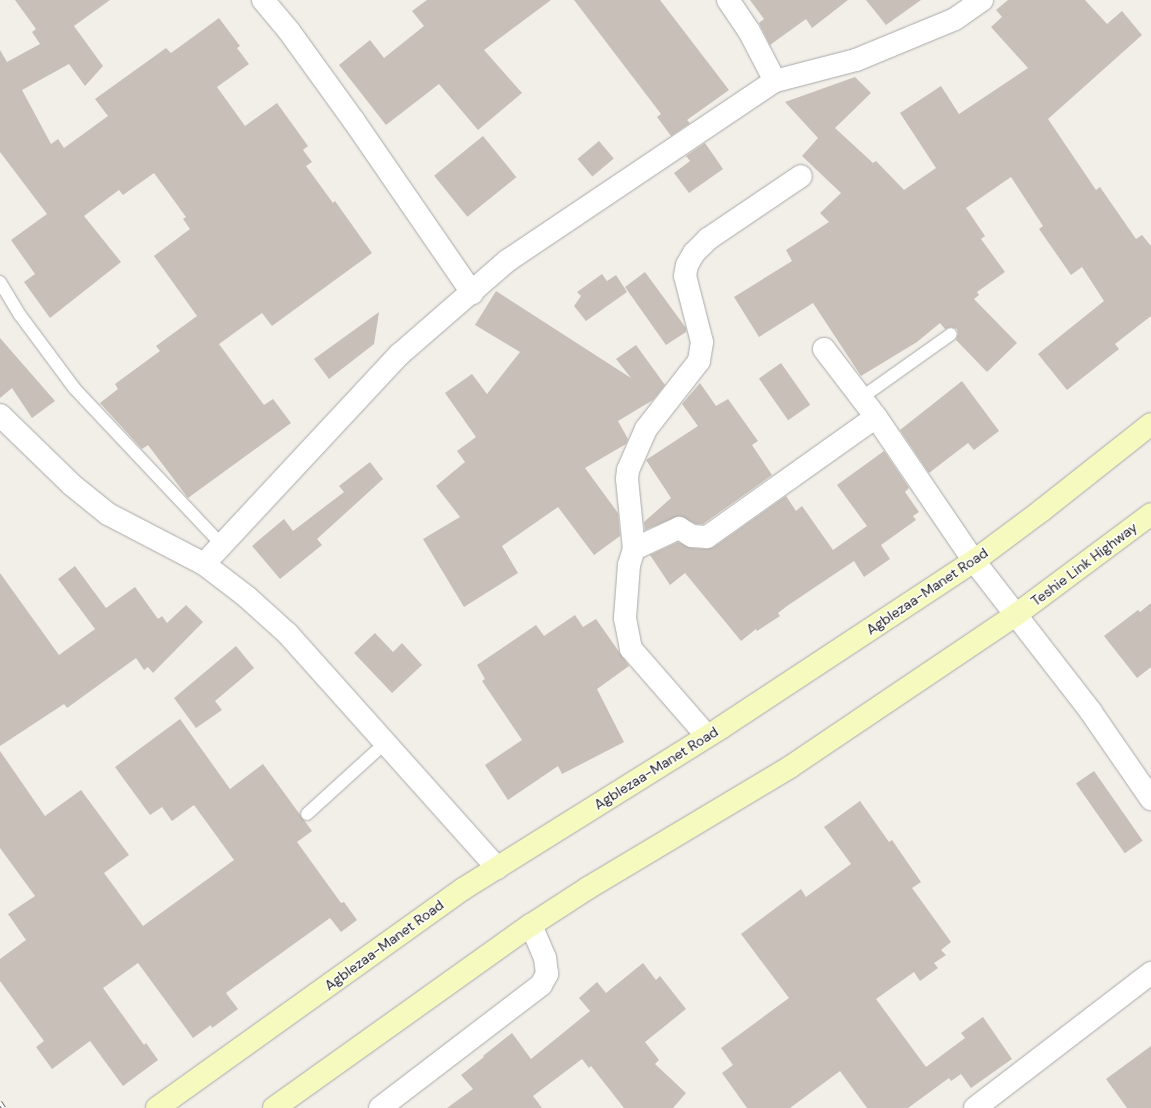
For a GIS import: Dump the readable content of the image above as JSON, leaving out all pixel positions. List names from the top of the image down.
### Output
{
  "streets": {
    "main road": ["Teshie Link Highway", "Agblezaa-Manet Road"]
  }
}
